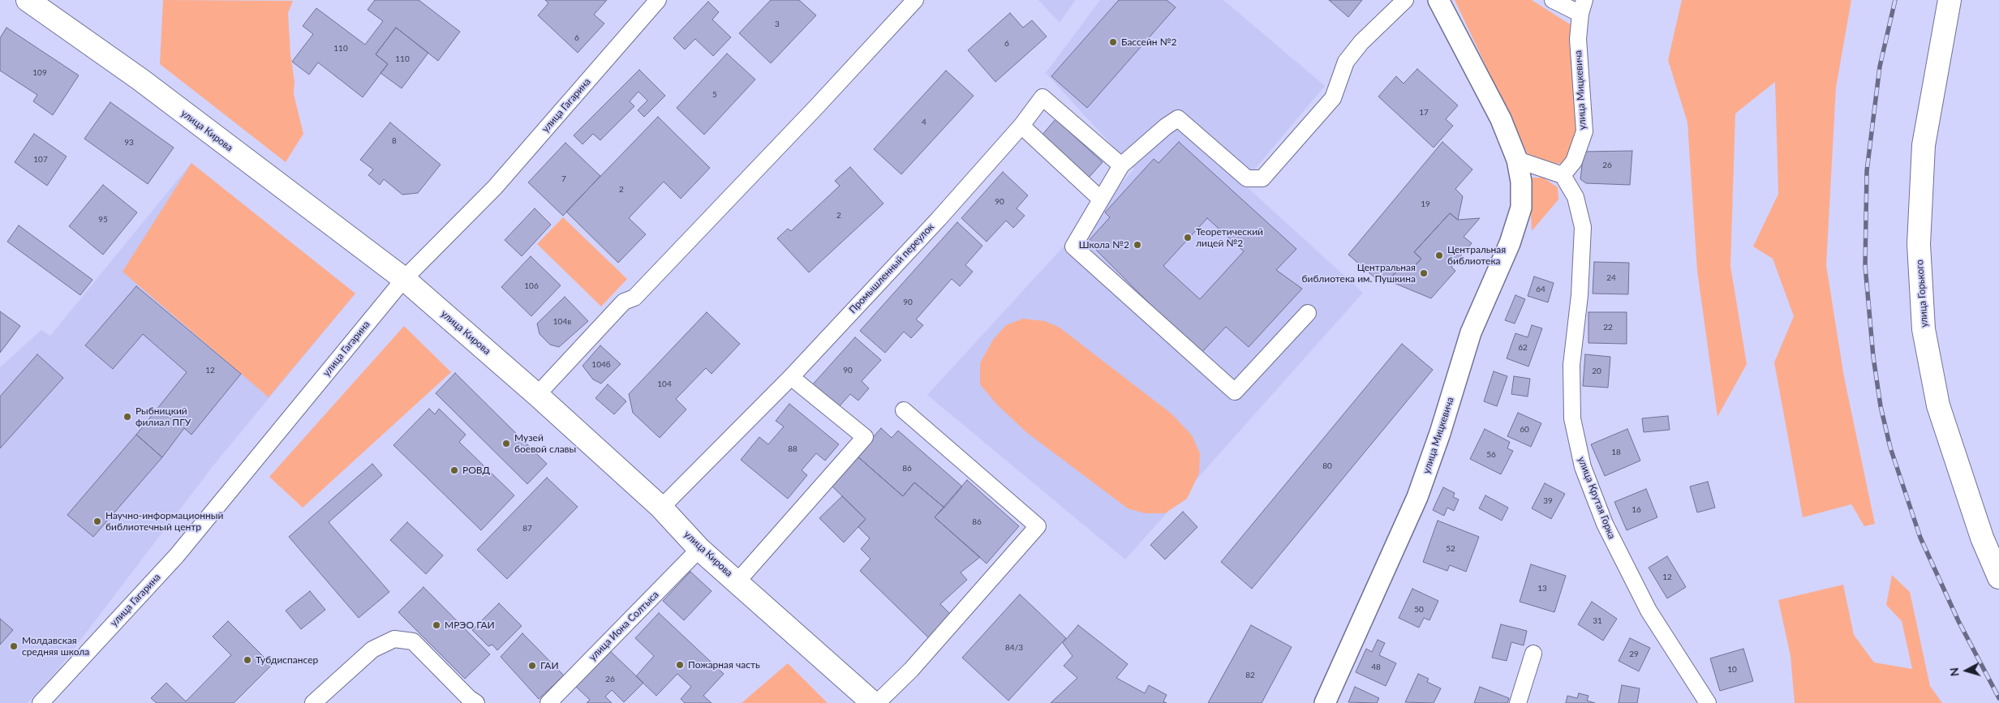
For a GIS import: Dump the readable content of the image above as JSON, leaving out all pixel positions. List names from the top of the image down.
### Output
{
  "streets": {
    "main road": ["улица Кирова", "улица Горького"],
    "street": [
      "улица Мицкевича",
      "улица Гагарина",
      "Промышленный переулок",
      "улица Крутая Горка",
      "улица Иона Солтыса"
    ]
  },
  "crossings": [
    ["улица Мицкевича", "улица Крутая Горка"],
    ["улица Гагарина", "улица Кирова"],
    ["улица Кирова", "Промышленный переулок"],
    ["улица Кирова", "улица Иона Солтыса"]
  ],
  "places": [
    "Бассейн №2",
    "Теоретический лицей №2",
    "Школа №2",
    "Центральная библиотека",
    "Центральная библиотека им. Пушкина",
    "Рыбницкий филиал ПГУ",
    "Музей боевой славы",
    "РОВД",
    "Научно-информационный библиотечный центр",
    "МРЭО ГАИ",
    "Молдавская средняя школа",
    "Тубдиспансер",
    "Пожарная часть",
    "ГАИ"
  ],
  "house_numbers": [
    "3",
    "6",
    "6",
    "110",
    "110",
    "109",
    "5",
    "17",
    "4",
    "8",
    "93",
    "107",
    "26",
    "7",
    "2",
    "90",
    "19",
    "2",
    "95",
    "24",
    "106",
    "64",
    "90",
    "104в",
    "22",
    "62",
    "104б",
    "12",
    "90",
    "20",
    "104",
    "60",
    "88",
    "18",
    "56",
    "80",
    "86",
    "39",
    "16",
    "86",
    "87",
    "52",
    "12",
    "13",
    "50",
    "31",
    "84/3",
    "29",
    "48",
    "10",
    "82",
    "26"
  ],
  "north": "left"
}
